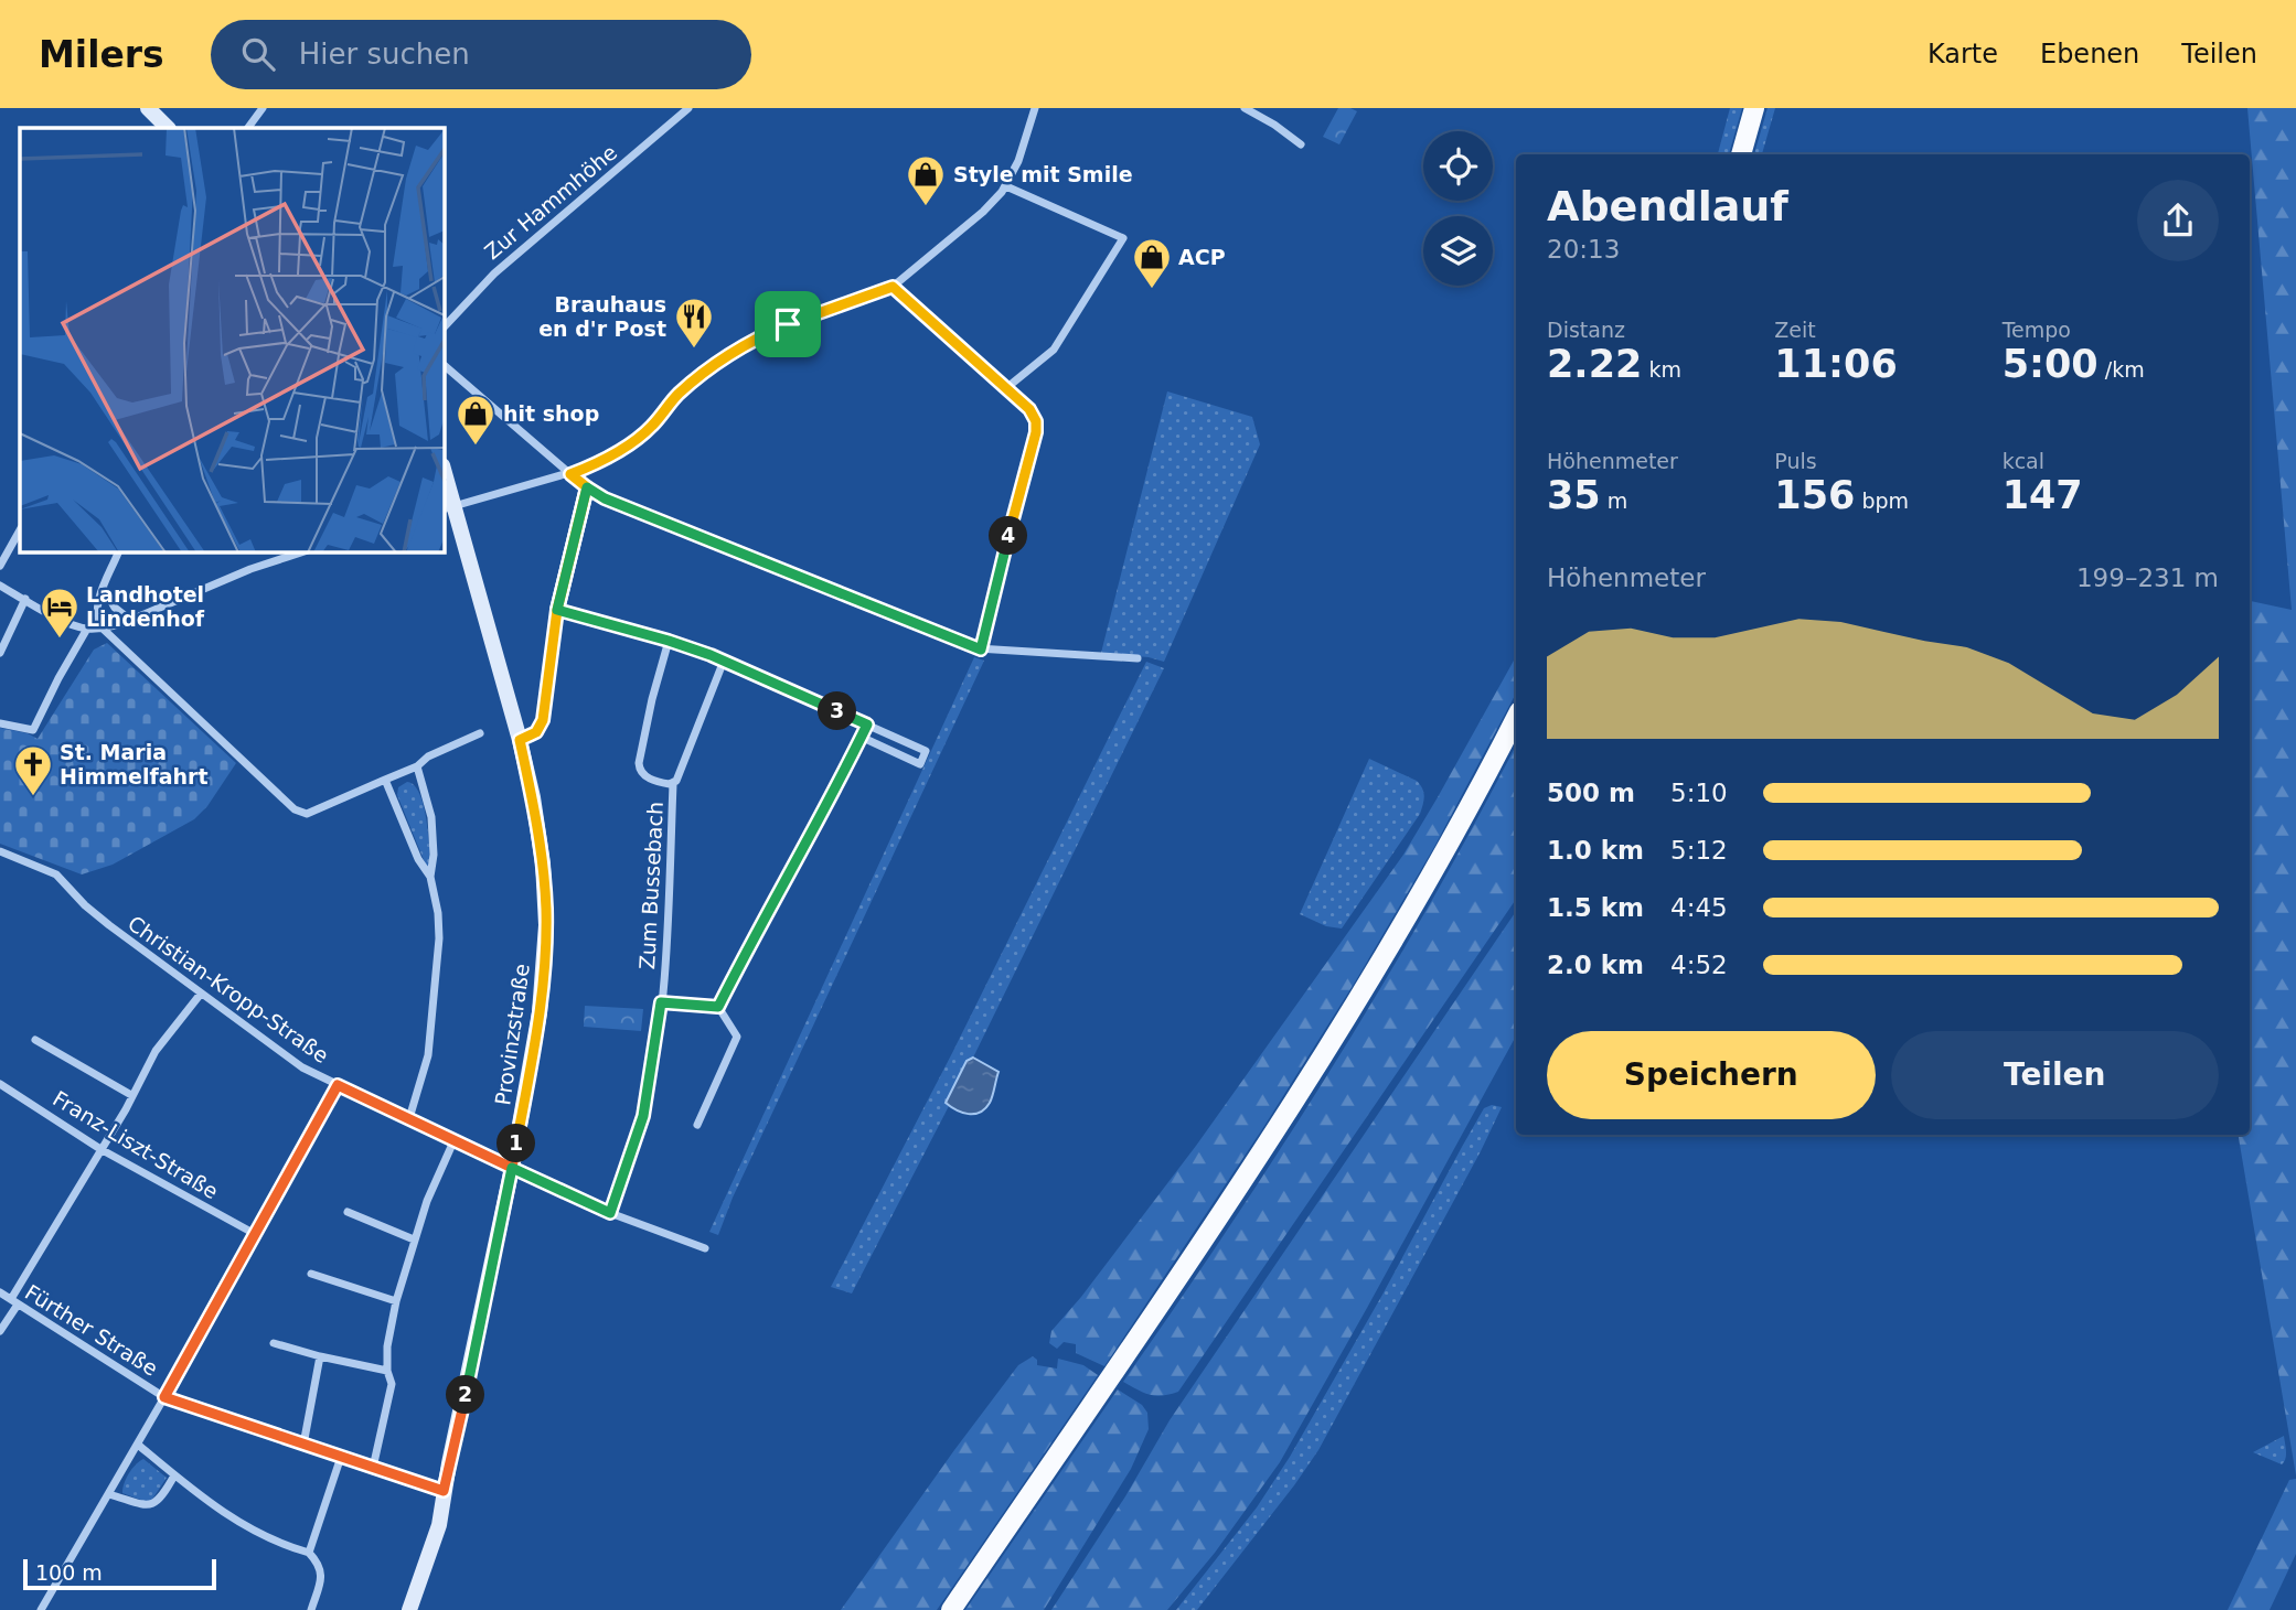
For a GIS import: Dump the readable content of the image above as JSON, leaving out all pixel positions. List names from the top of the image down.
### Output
{
  "streets": {
    "street": [
      "Zur Hammhöhe",
      "Zum Bussebach",
      "Christian-Kropp-Straße",
      "Provinzstraße",
      "Franz-Liszt-Straße",
      "Fürther Straße"
    ]
  },
  "crossings": [
    ["Zum Bussebach", "Christian-Kropp-Straße"],
    ["Christian-Kropp-Straße", "Provinzstraße"],
    ["Provinzstraße", "Fürther Straße"]
  ],
  "places": {
    "shop": ["Style mit Smile", "ACP", "hit shop"],
    "restaurant": ["Brauhaus en d'r Post"],
    "hotel": ["Landhotel Lindenhof"],
    "church": ["St. Maria Himmelfahrt"]
  },
  "scale_bar": "100 m",
  "page": {
    "header": "Milers",
    "search": "Hier suchen",
    "nav": ["Karte", "Ebenen", "Teilen"],
    "heading": ["Abendlauf", "20:13"],
    "stats": [
      ["Distanz", "2.22 km"],
      ["Zeit", "11:06"],
      ["Tempo", "5:00 /km"],
      ["Höhenmeter", "35 m"],
      ["Puls", "156 bpm"],
      ["kcal", "147"]
    ],
    "pins": [
      "4",
      "3",
      "1",
      "2"
    ],
    "chart": ["Höhenmeter", "199–231 m"],
    "list": [
      {
        "name": "500 m",
        "note": "5:10"
      },
      {
        "name": "1.0 km",
        "note": "5:12"
      },
      {
        "name": "1.5 km",
        "note": "4:45"
      },
      {
        "name": "2.0 km",
        "note": "4:52"
      }
    ],
    "buttons": ["Speichern", "Teilen"],
    "scale": "100 m"
  }
}
